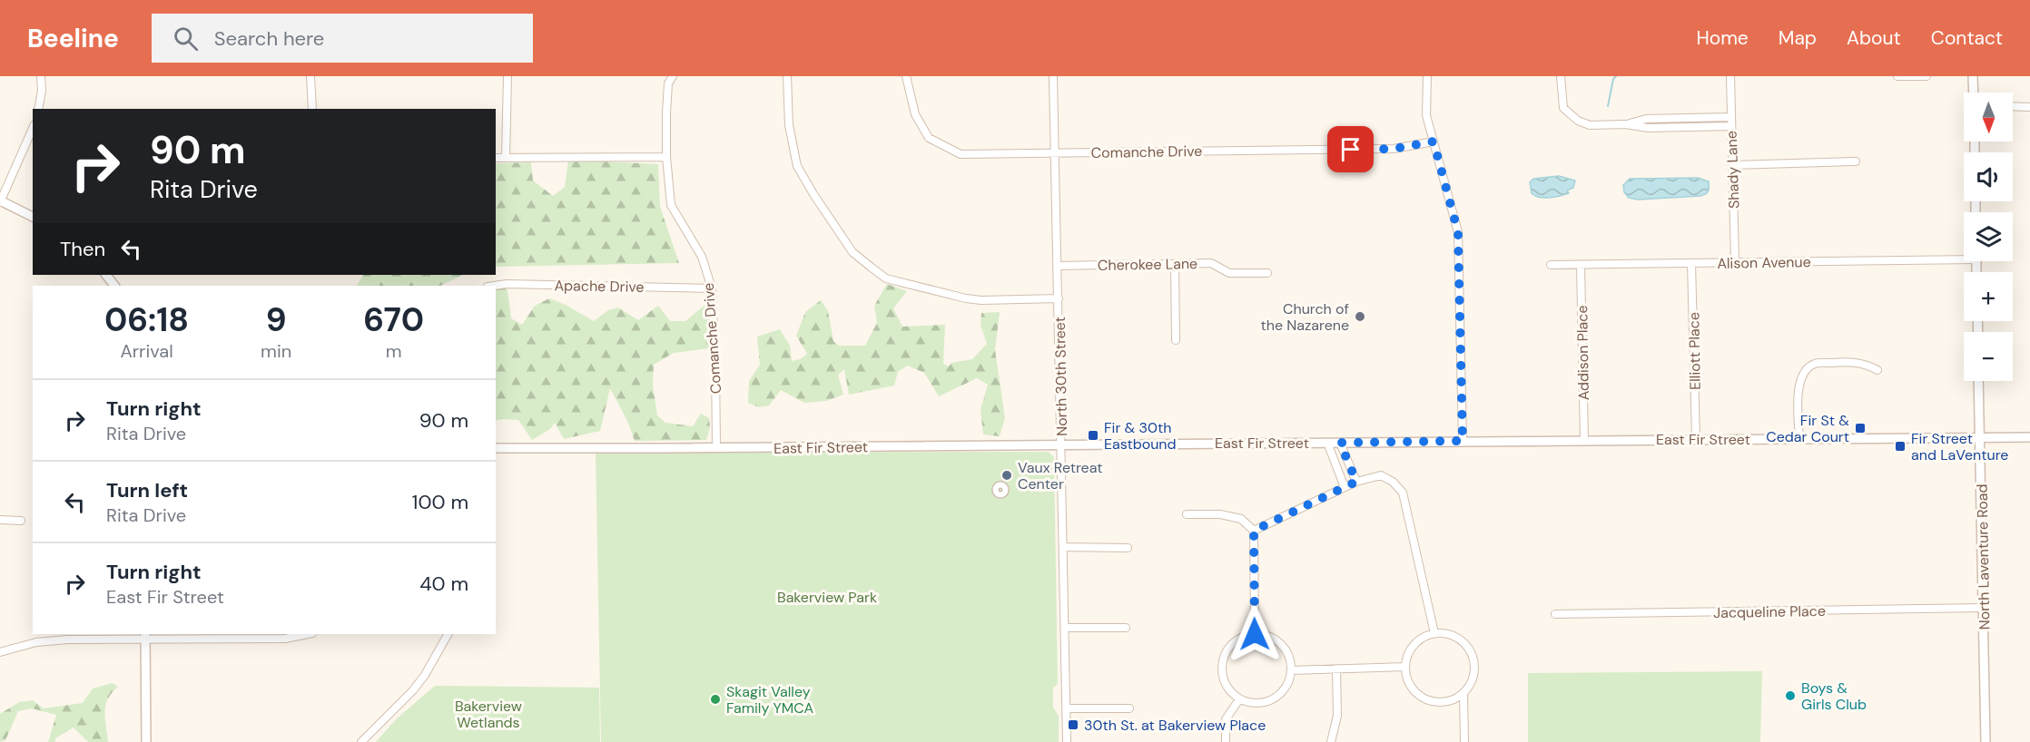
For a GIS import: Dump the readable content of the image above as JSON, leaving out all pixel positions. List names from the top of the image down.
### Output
{
  "streets": {
    "street": [
      "Comanche Drive",
      "Shady Lane",
      "Alison Avenue",
      "Cherokee Lane",
      "Apache Drive",
      "Elliott Place",
      "Addison Place",
      "North 30th Street",
      "East Fir Street",
      "North Laventure Road",
      "Jacqueline Place"
    ]
  },
  "crossings": [
    ["Comanche Drive", "Apache Drive"],
    ["Comanche Drive", "North 30th Street"],
    ["Comanche Drive", "East Fir Street"],
    ["Shady Lane", "Alison Avenue"],
    ["Alison Avenue", "Elliott Place"],
    ["Alison Avenue", "Addison Place"],
    ["Cherokee Lane", "North 30th Street"],
    ["Elliott Place", "East Fir Street"],
    ["Addison Place", "East Fir Street"],
    ["North 30th Street", "East Fir Street"],
    ["East Fir Street", "North Laventure Road"],
    ["North Laventure Road", "Jacqueline Place"]
  ],
  "parks": ["Bakerview Park", "Bakerview Wetlands"],
  "places": {
    "other": [
      "Church of the Nazarene",
      "Vaux Retreat Center",
      "Boys & Girls Club",
      "Skagit Valley Family YMCA"
    ],
    "transit": [
      "Fir St & Cedar Court",
      "Fir & 30th Eastbound",
      "Fir Street and LaVenture",
      "30th St. at Bakerview Place"
    ]
  },
  "north": "bottom",
  "page": {
    "header": "Beeline",
    "search": "Search here",
    "nav": [
      "Home",
      "Map",
      "About",
      "Contact"
    ],
    "map_buttons": ["+", "−"],
    "turn": ["90 m", "Rita Drive"],
    "then": "Then",
    "eta": [
      "06:18",
      "Arrival",
      "9",
      "min",
      "670",
      "m"
    ],
    "list": [
      {
        "name": "Turn right",
        "note": "Rita Drive",
        "value": "90 m"
      },
      {
        "name": "Turn left",
        "note": "Rita Drive",
        "value": "100 m"
      },
      {
        "name": "Turn right",
        "note": "East Fir Street",
        "value": "40 m"
      }
    ]
  }
}
